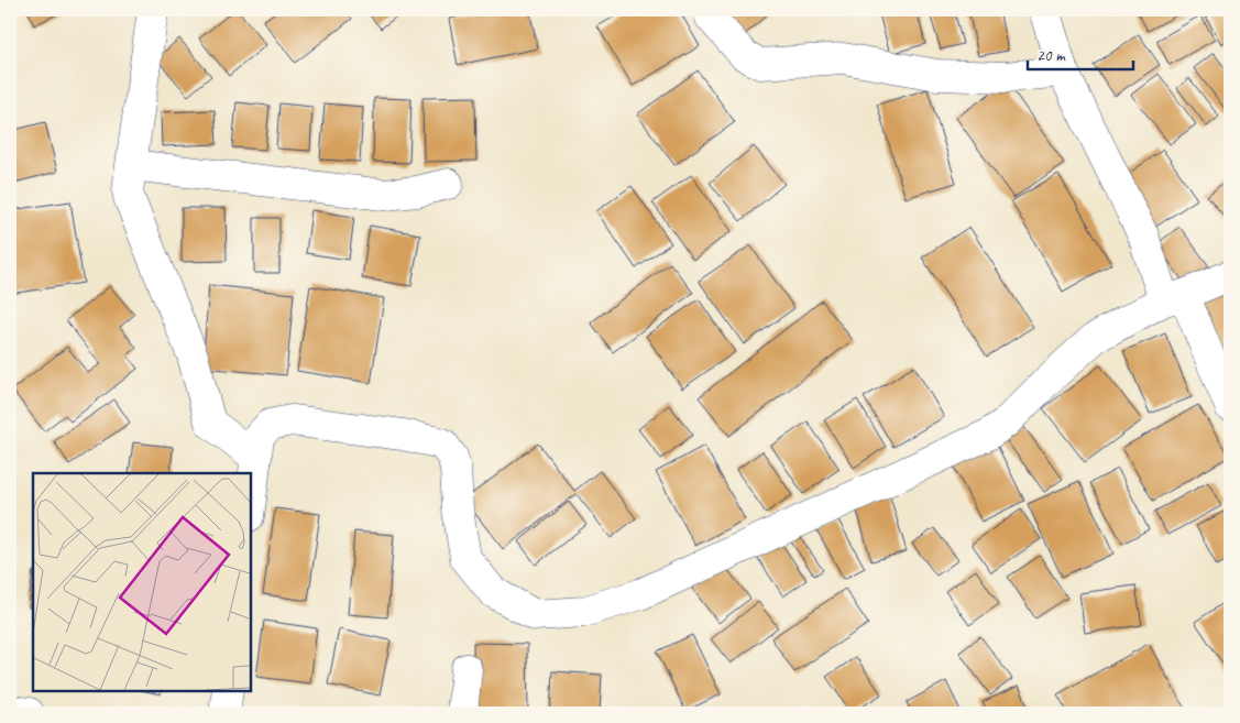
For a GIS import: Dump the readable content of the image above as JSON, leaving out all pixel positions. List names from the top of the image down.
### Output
{
  "scale_bar": "20 m"
}
